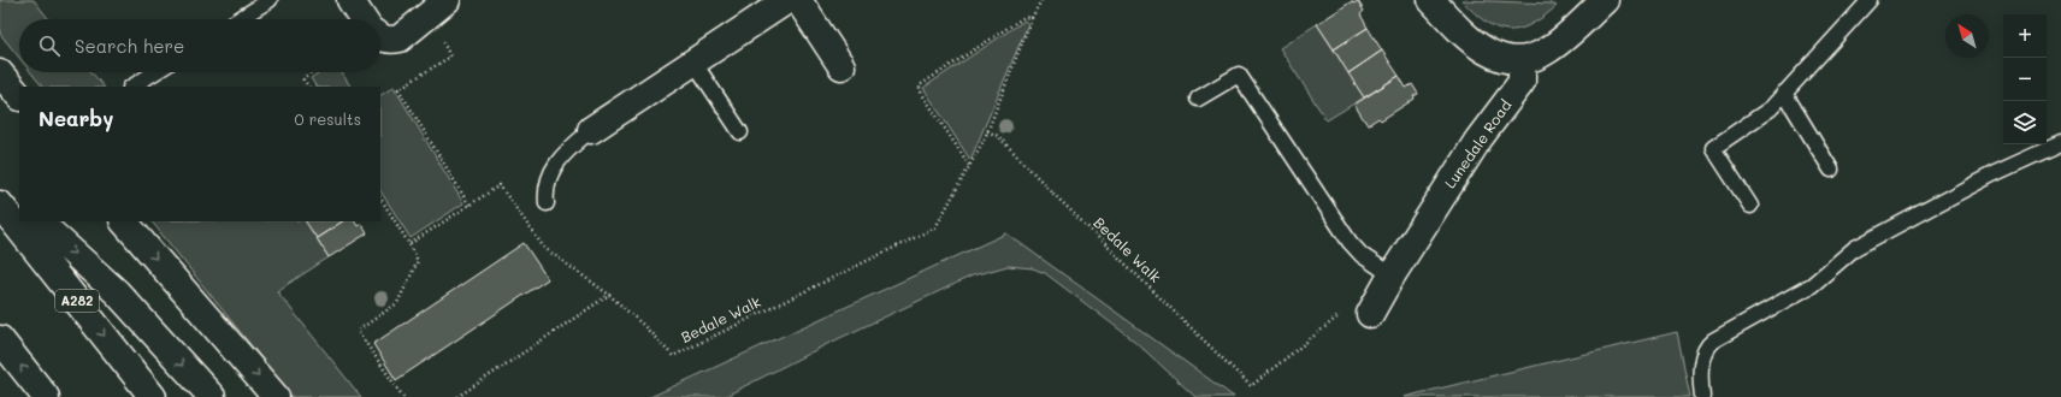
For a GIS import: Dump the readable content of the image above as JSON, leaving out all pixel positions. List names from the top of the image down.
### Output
{
  "streets": {
    "main road": ["Lunedale Road", "A282"],
    "path": ["Bedale Walk"]
  },
  "crossings": [
    ["Lunedale Road", "Bedale Walk"]
  ],
  "north": "top left",
  "page": {
    "map_buttons": ["+", "−"],
    "search": "Search here",
    "heading": ["Nearby", "0 results"]
  }
}
